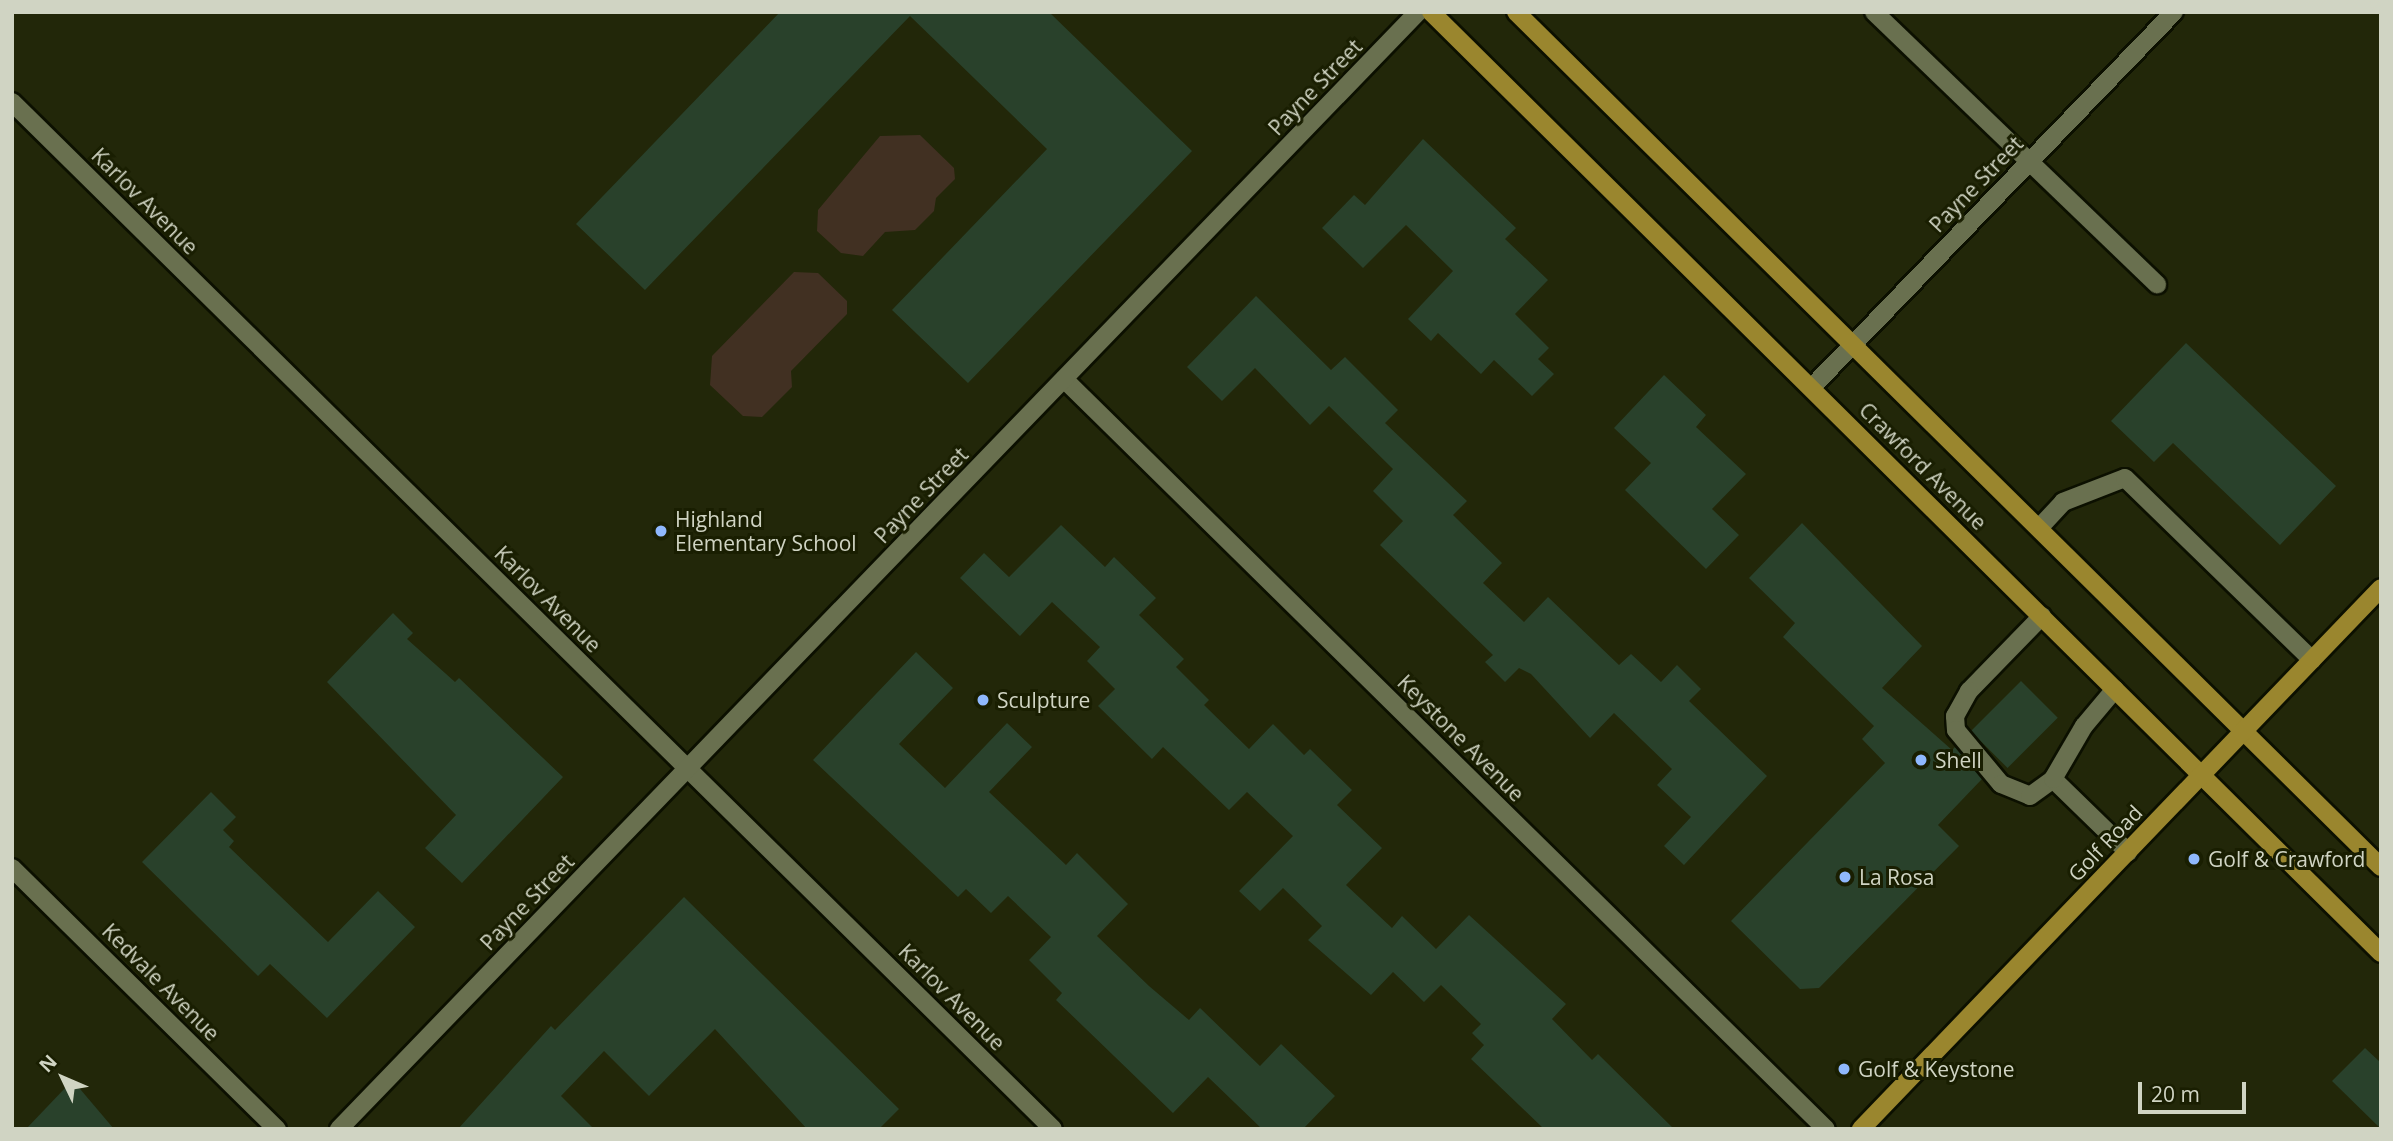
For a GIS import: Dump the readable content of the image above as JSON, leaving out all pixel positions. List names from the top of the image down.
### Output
{
  "streets": {
    "main road": ["Crawford Avenue", "Golf Road"],
    "street": [
      "Payne Street",
      "Karlov Avenue",
      "Keystone Avenue",
      "Kedvale Avenue"
    ]
  },
  "crossings": [
    ["Payne Street", "Karlov Avenue"],
    ["Payne Street", "Crawford Avenue"],
    ["Payne Street", "Keystone Avenue"],
    ["Crawford Avenue", "Golf Road"]
  ],
  "places": [
    "Highland Elementary School",
    "Sculpture",
    "Shell",
    "Golf & Crawford",
    "La Rosa",
    "Golf & Keystone"
  ],
  "scale_bar": "20 m",
  "north": "top left"
}
